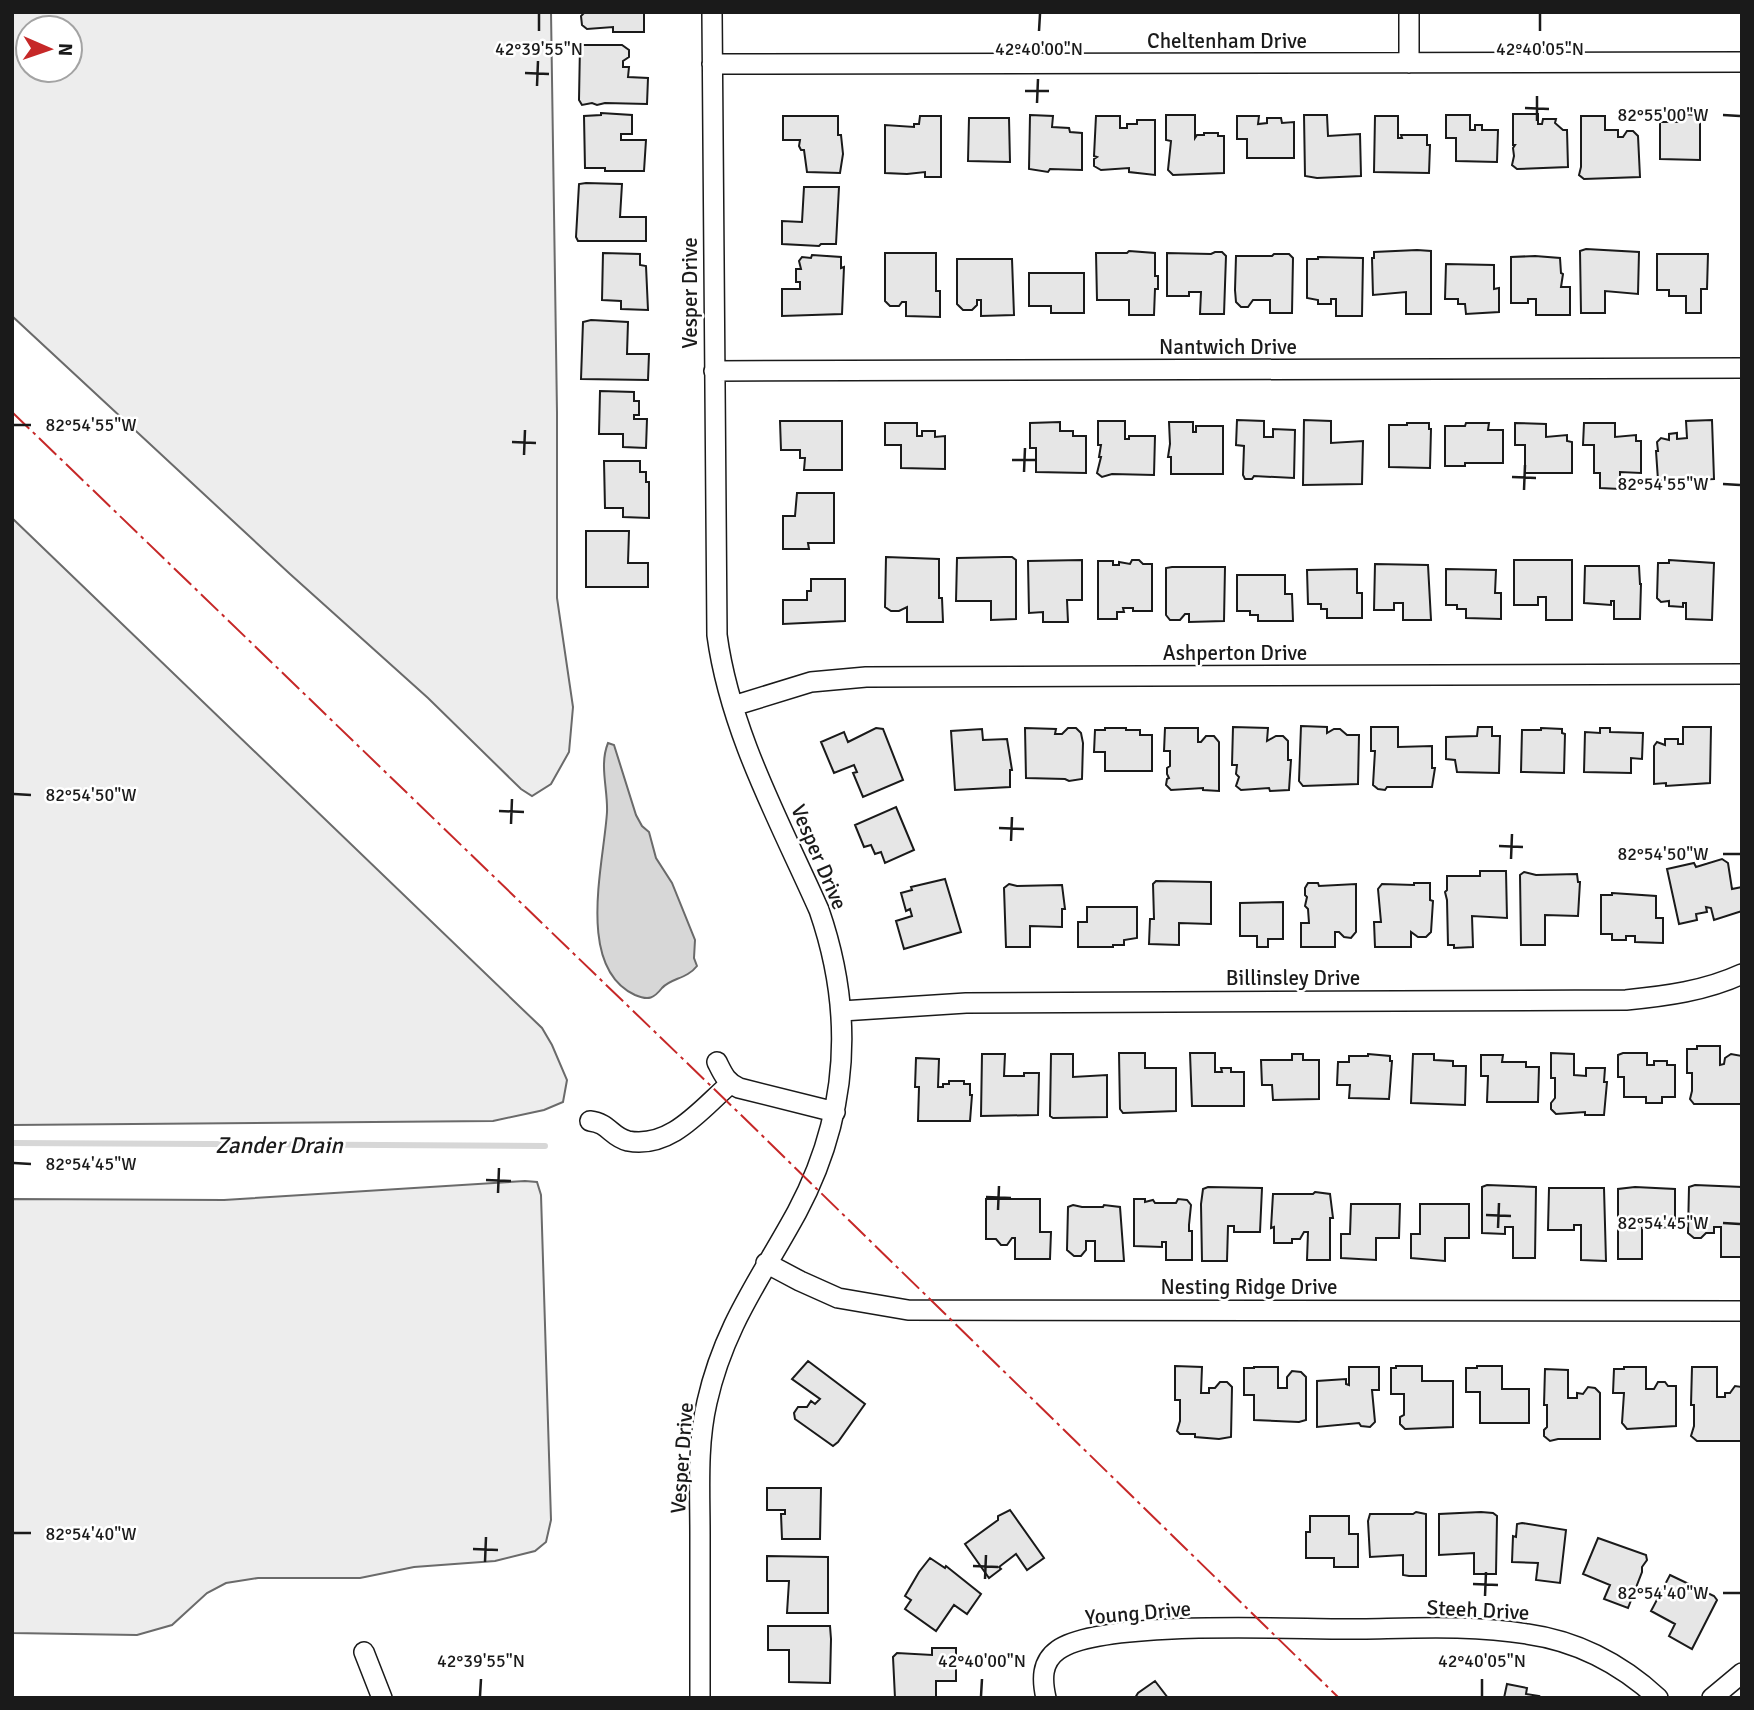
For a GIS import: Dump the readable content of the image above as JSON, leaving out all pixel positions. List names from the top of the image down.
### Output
{
  "streets": {
    "street": [
      "Cheltenham Drive",
      "Vesper Drive",
      "Nantwich Drive",
      "Ashperton Drive",
      "Billinsley Drive",
      "Nesting Ridge Drive",
      "Steeh Drive",
      "Young Drive"
    ]
  },
  "crossings": [
    ["Cheltenham Drive", "Vesper Drive"],
    ["Vesper Drive", "Nantwich Drive"],
    ["Vesper Drive", "Ashperton Drive"],
    ["Vesper Drive", "Billinsley Drive"],
    ["Vesper Drive", "Nesting Ridge Drive"],
    ["Steeh Drive", "Young Drive"]
  ],
  "water": ["Zander Drain"],
  "north": "right",
  "coordinates": [
    "42°39'55\"N",
    "42°40'00\"N",
    "42°40'05\"N",
    "82°55'00\"W",
    "82°54'55\"W",
    "82°54'50\"W",
    "82°54'45\"W",
    "82°54'40\"W"
  ]
}
